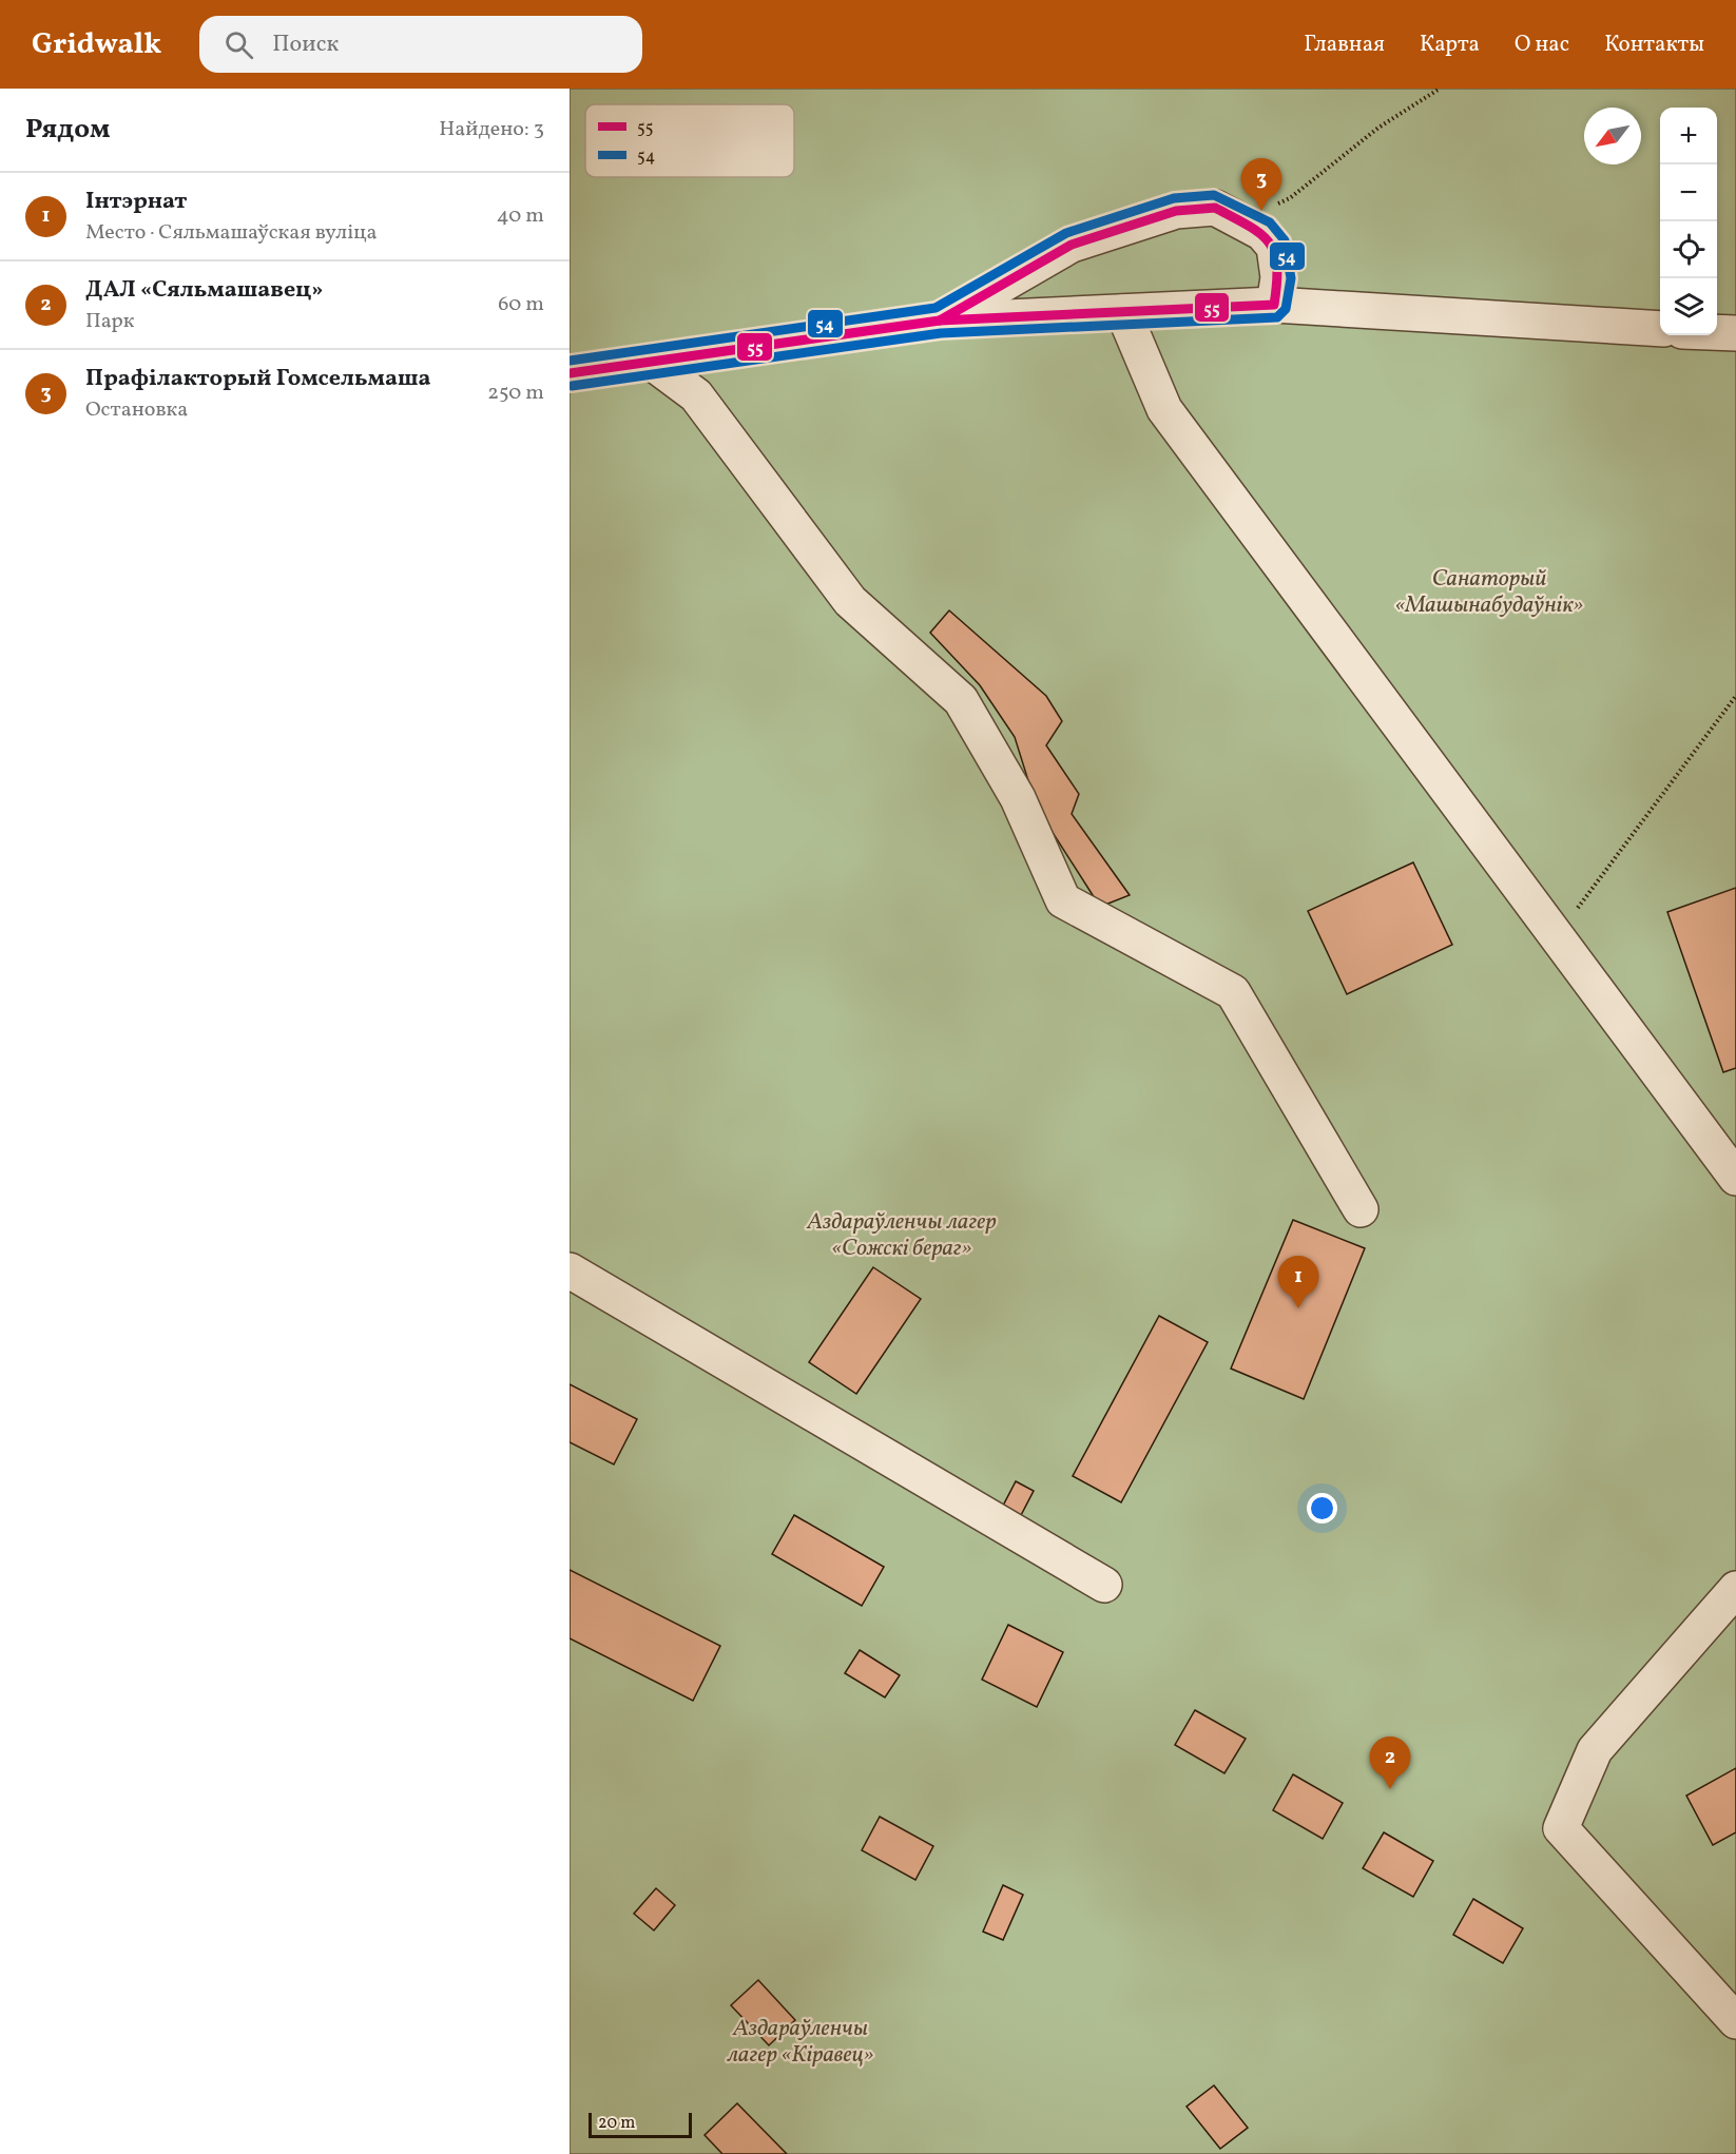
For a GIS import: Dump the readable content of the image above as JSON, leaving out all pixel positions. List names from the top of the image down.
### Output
{
  "parks": ["Санаторый «Машынабудаўнік»", "Аздараўленчы лагер «Сожскі бераг»", "Аздараўленчы лагер «Кіравец»"],
  "lines": ["transit line 54", "transit line 55"],
  "legend": ["55", "54"],
  "scale_bar": "20 m",
  "north": "bottom left",
  "page": {
    "header": "Gridwalk",
    "search": "Поиск",
    "nav": [
      "Главная",
      "Карта",
      "О нас",
      "Контакты"
    ],
    "heading": ["Рядом", "Найдено: 3"],
    "map_buttons": ["+", "−"],
    "pins": ["3", "1", "2"],
    "list": [
      {
        "mark": "1",
        "name": "Інтэрнат",
        "note": "Место · Сяльмашаўская вуліца",
        "value": "40 m"
      },
      {
        "mark": "2",
        "name": "ДАЛ «Сяльмашавец»",
        "note": "Парк",
        "value": "60 m"
      },
      {
        "mark": "3",
        "name": "Прафілакторый Гомсельмаша",
        "note": "Остановка",
        "value": "250 m"
      }
    ],
    "scale": "20 m"
  }
}
